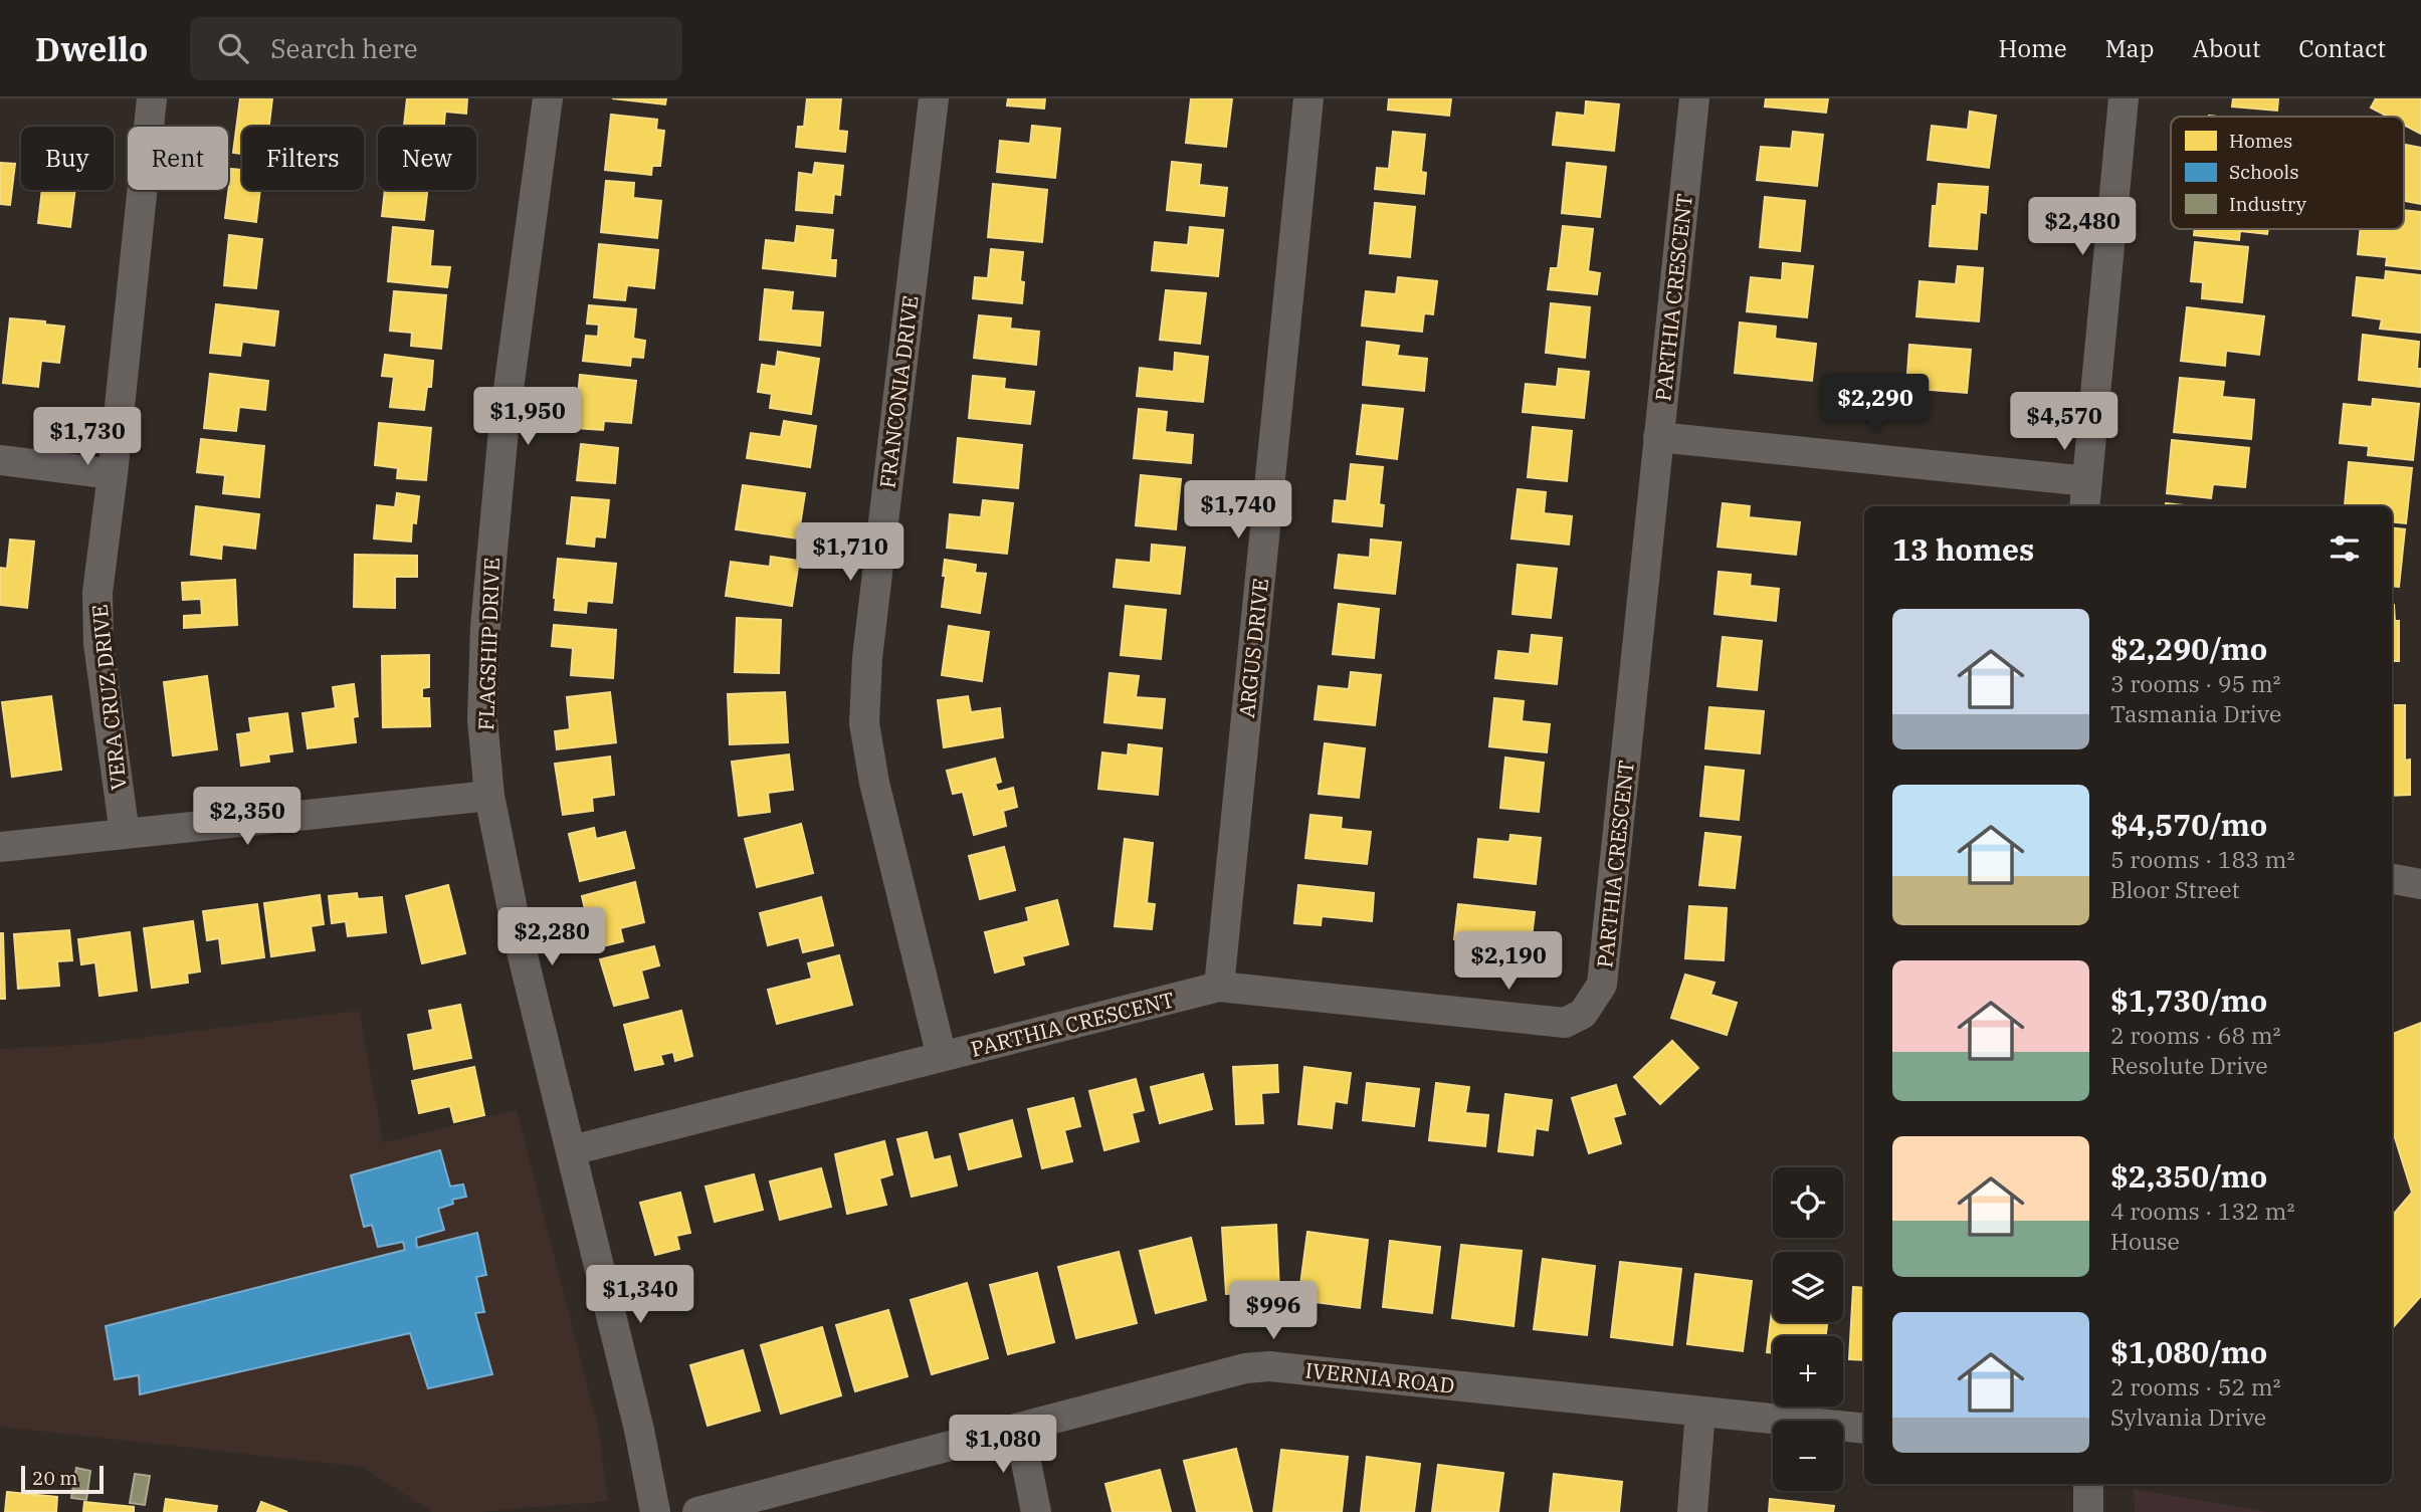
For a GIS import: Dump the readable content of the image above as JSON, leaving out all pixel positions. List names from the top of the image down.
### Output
{
  "streets": {
    "street": [
      "PARTHIA CRESCENT",
      "FRANCONIA DRIVE",
      "FLAGSHIP DRIVE",
      "ARGUS DRIVE",
      "VERA CRUZ DRIVE",
      "IVERNIA ROAD"
    ]
  },
  "crossings": [
    ["PARTHIA CRESCENT", "FRANCONIA DRIVE"],
    ["PARTHIA CRESCENT", "FLAGSHIP DRIVE"],
    ["PARTHIA CRESCENT", "ARGUS DRIVE"]
  ],
  "legend": ["Homes", "Schools", "Industry"],
  "scale_bar": "20 m",
  "page": {
    "header": "Dwello",
    "search": "Search here",
    "nav": [
      "Home",
      "Map",
      "About",
      "Contact"
    ],
    "chip": [
      "Buy",
      "Rent",
      "Filters",
      "New"
    ],
    "price": [
      "$2,480",
      "$2,290",
      "$1,950",
      "$4,570",
      "$1,730",
      "$1,740",
      "$1,710",
      "$2,350",
      "$2,280",
      "$2,190",
      "$1,340",
      "$996",
      "$1,080"
    ],
    "heading": "13 homes",
    "list": [
      {
        "name": "$2,290/mo",
        "note": "3 rooms · 95 m² · Tasmania Drive"
      },
      {
        "name": "$4,570/mo",
        "note": "5 rooms · 183 m² · Bloor Street"
      },
      {
        "name": "$1,730/mo",
        "note": "2 rooms · 68 m² · Resolute Drive"
      },
      {
        "name": "$2,350/mo",
        "note": "4 rooms · 132 m² · House"
      },
      {
        "name": "$1,080/mo",
        "note": "2 rooms · 52 m² · Sylvania Drive"
      }
    ],
    "map_buttons": ["+", "−"],
    "scale": "20 m"
  }
}
